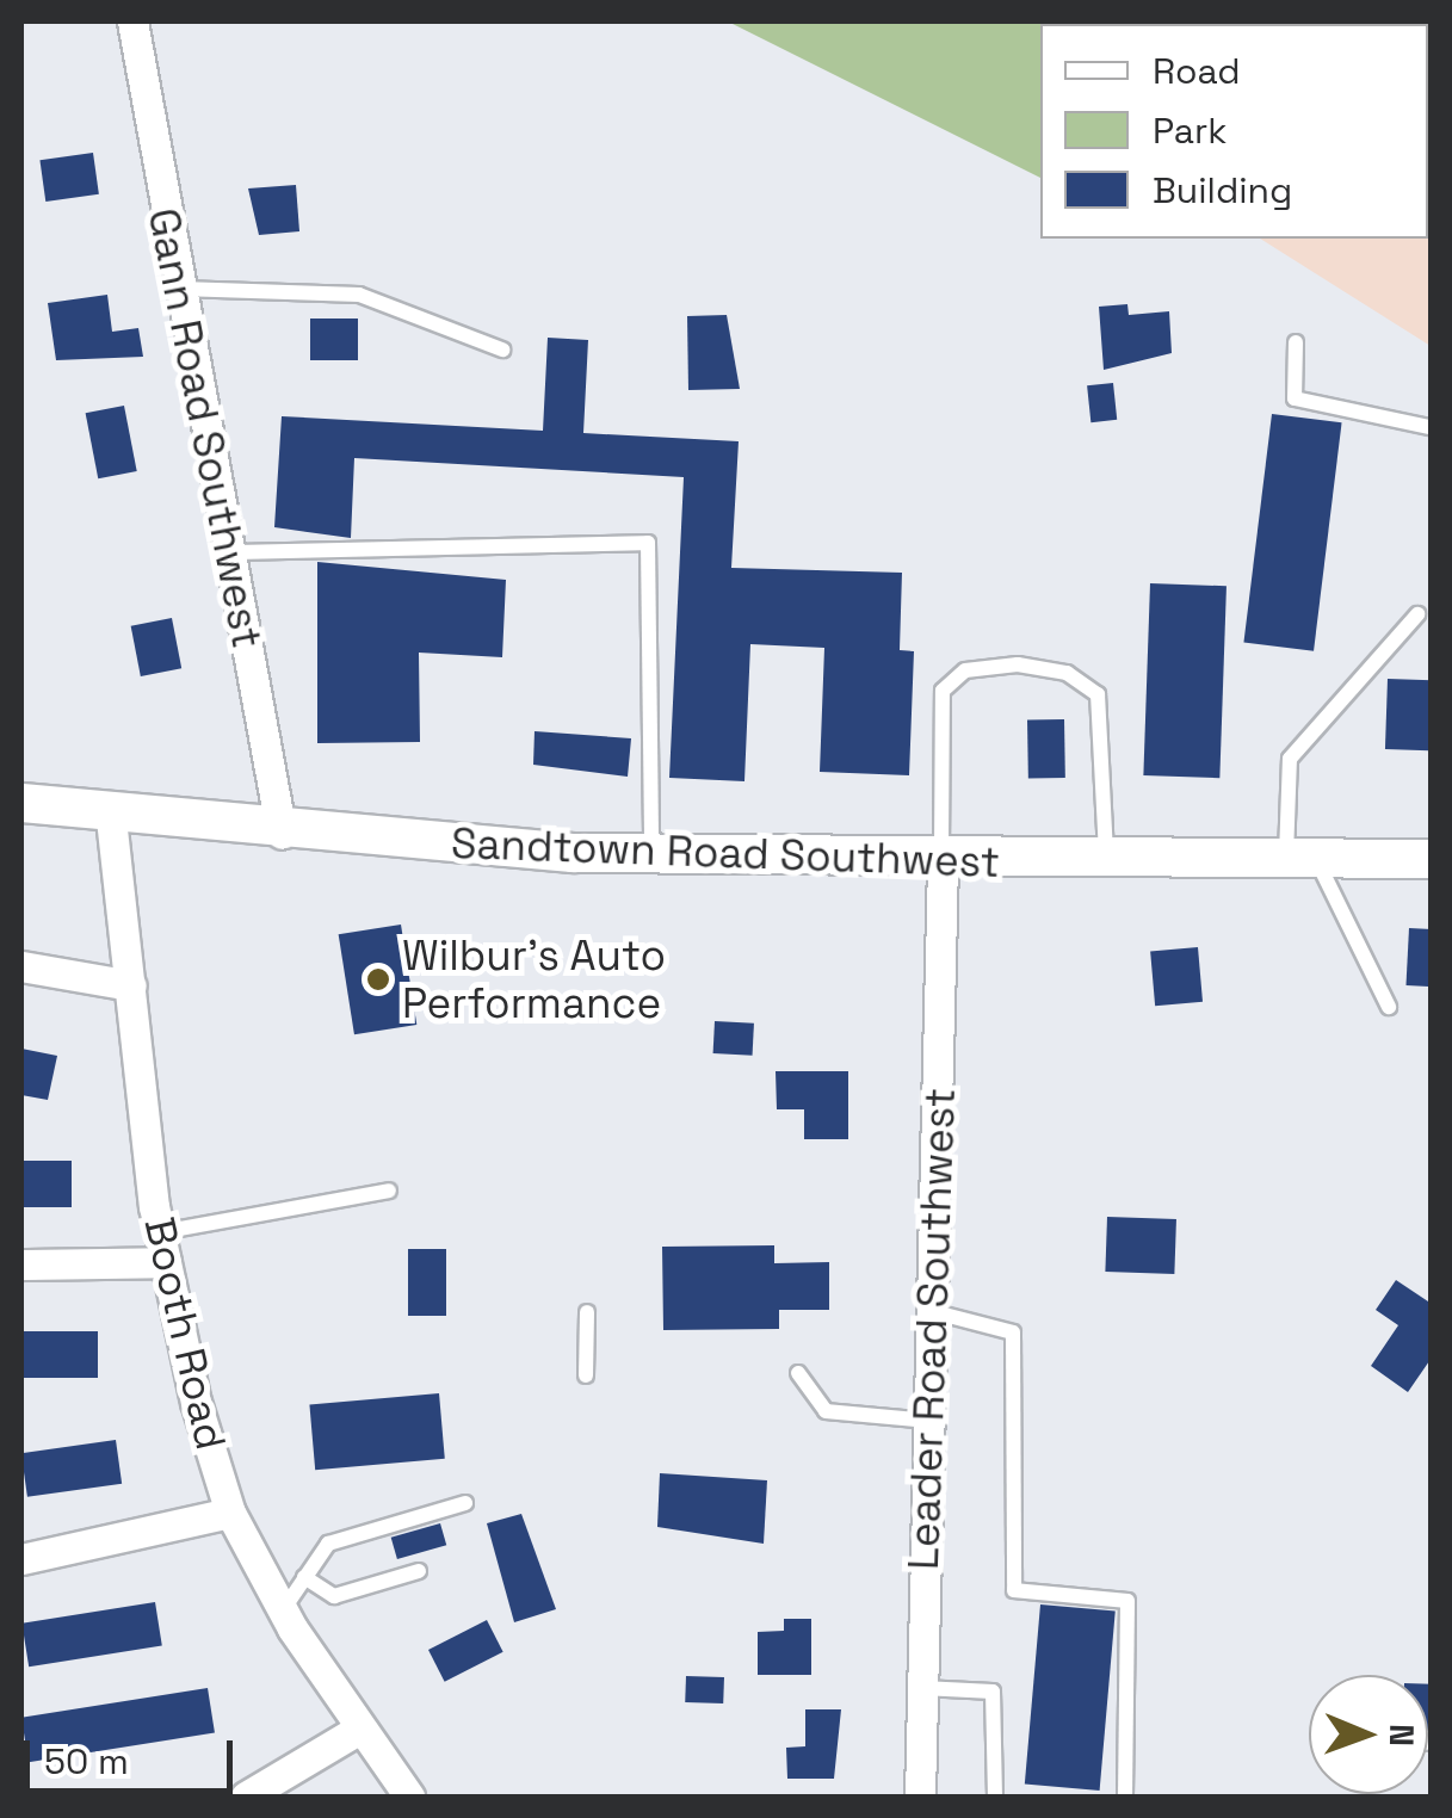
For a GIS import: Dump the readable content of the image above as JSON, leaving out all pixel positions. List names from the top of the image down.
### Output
{
  "streets": {
    "street": [
      "Gann Road Southwest",
      "Sandtown Road Southwest",
      "Leader Road Southwest",
      "Booth Road"
    ]
  },
  "crossings": [
    ["Gann Road Southwest", "Sandtown Road Southwest"],
    ["Sandtown Road Southwest", "Leader Road Southwest"],
    ["Sandtown Road Southwest", "Booth Road"]
  ],
  "places": ["Wilbur's Auto Performance"],
  "legend": ["Road", "Park", "Building"],
  "scale_bar": "50 m",
  "north": "right"
}
